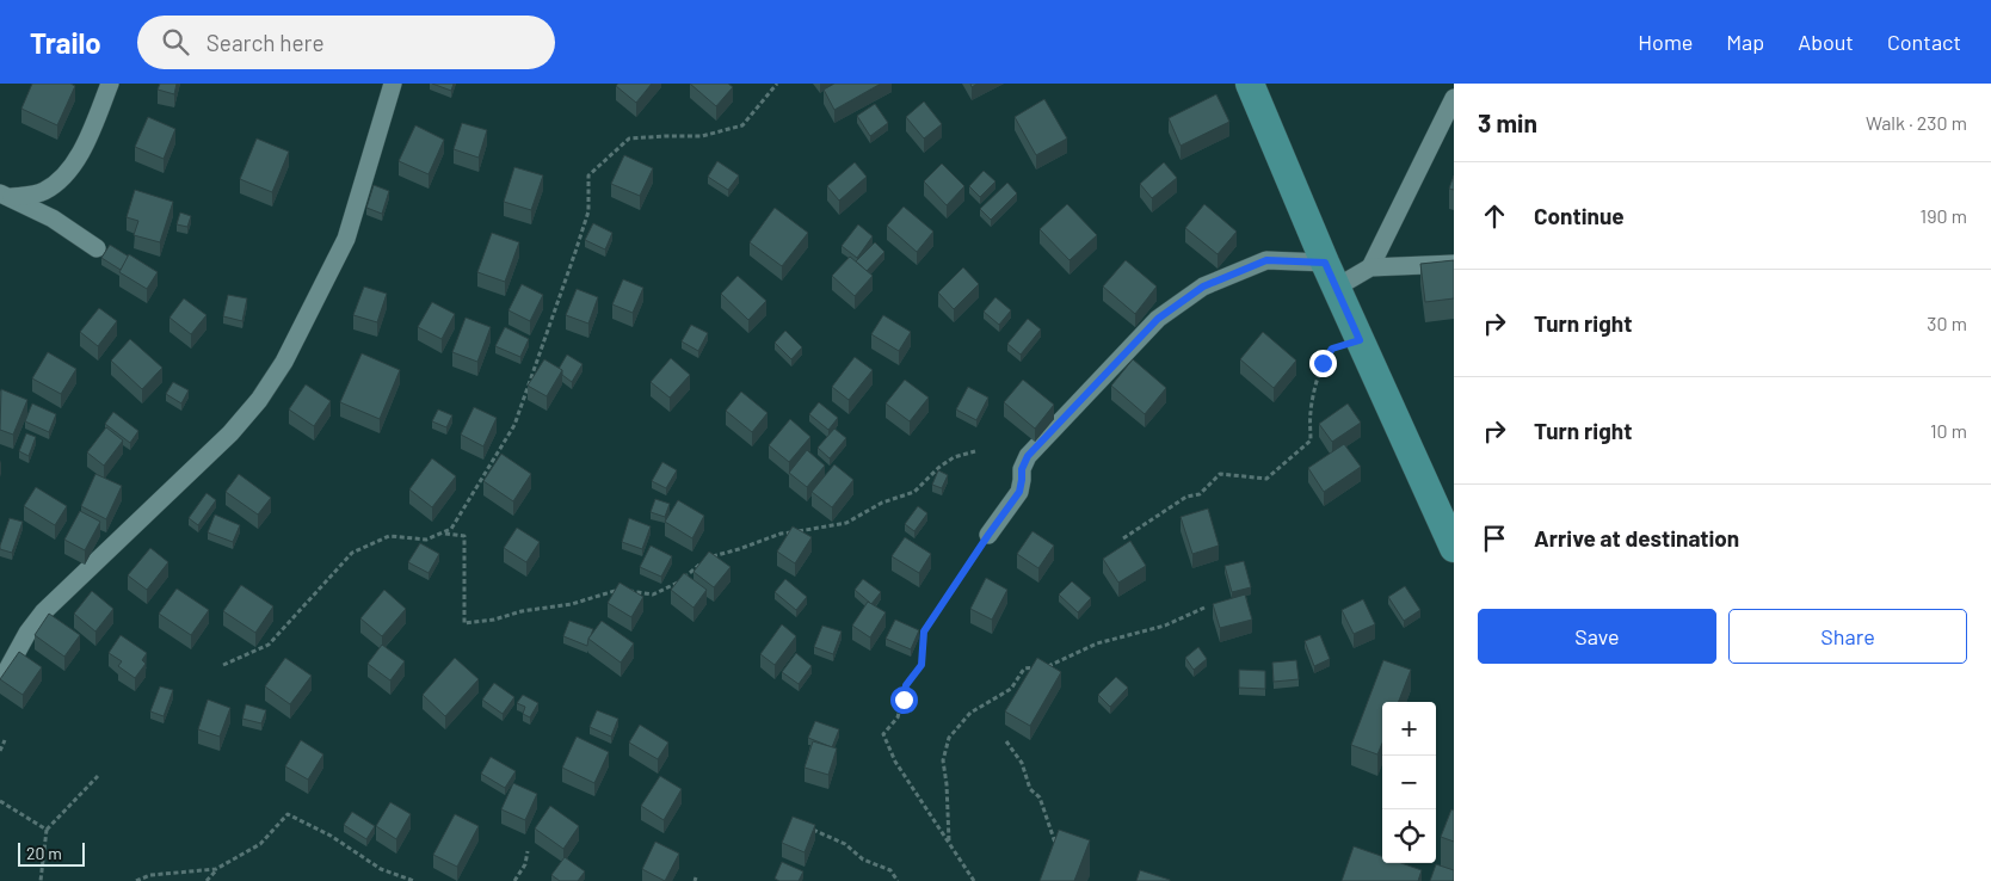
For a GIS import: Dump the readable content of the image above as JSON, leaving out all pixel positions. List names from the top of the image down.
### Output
{
  "scale_bar": "20 m",
  "page": {
    "header": "Trailo",
    "search": "Search here",
    "nav": [
      "Home",
      "Map",
      "About",
      "Contact"
    ],
    "heading": ["3 min", "Walk · 230 m"],
    "list": [
      ["Continue", "190 m"],
      ["Turn right", "30 m"],
      ["Turn right", "10 m"],
      "Arrive at destination"
    ],
    "buttons": ["Save", "Share"],
    "map_buttons": ["+", "−"],
    "scale": "20 m"
  }
}
